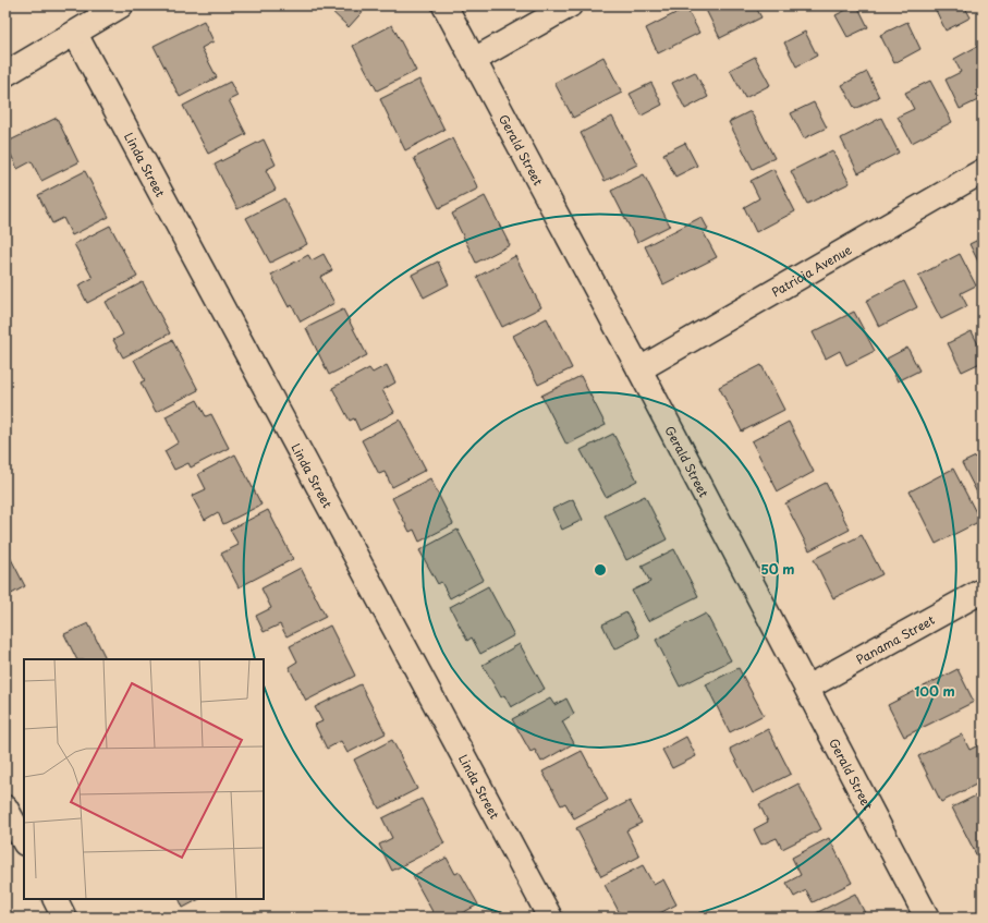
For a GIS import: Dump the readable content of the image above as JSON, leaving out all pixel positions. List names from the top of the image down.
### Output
{
  "streets": {
    "street": [
      "Gerald Street",
      "Linda Street",
      "Patricia Avenue",
      "Panama Street"
    ]
  },
  "crossings": [
    ["Gerald Street", "Patricia Avenue"],
    ["Gerald Street", "Panama Street"]
  ],
  "rings": ["50 m", "100 m"]
}
